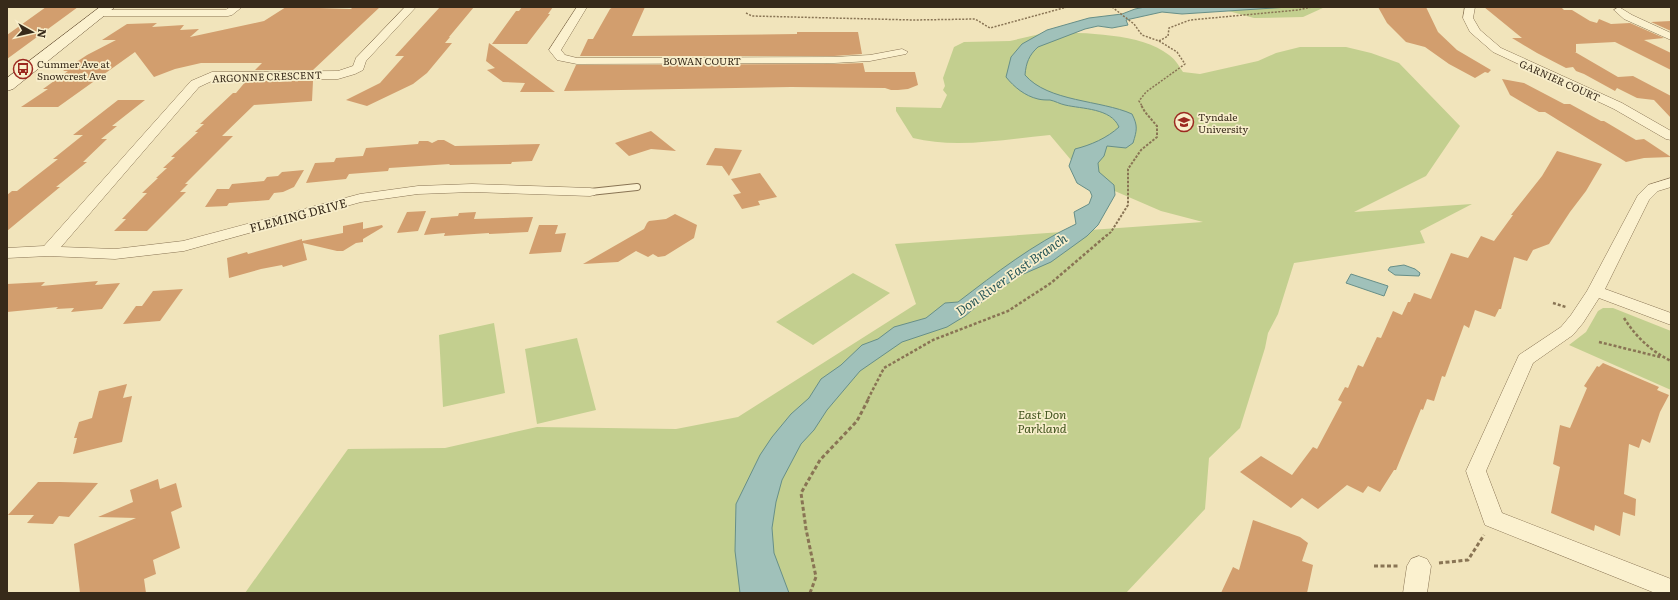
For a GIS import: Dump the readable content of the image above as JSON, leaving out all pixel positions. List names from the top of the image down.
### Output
{
  "streets": {
    "street": [
      "BOWAN COURT",
      "ARGONNE CRESCENT",
      "GARNIER COURT",
      "FLEMING DRIVE"
    ]
  },
  "crossings": [
    ["ARGONNE CRESCENT", "FLEMING DRIVE"]
  ],
  "water": ["Don River East Branch"],
  "parks": ["East Don Parkland"],
  "places": {
    "bus stop": ["Cummer Ave at Snowcrest Ave"],
    "school or university": ["Tyndale University"]
  },
  "north": "right"
}
